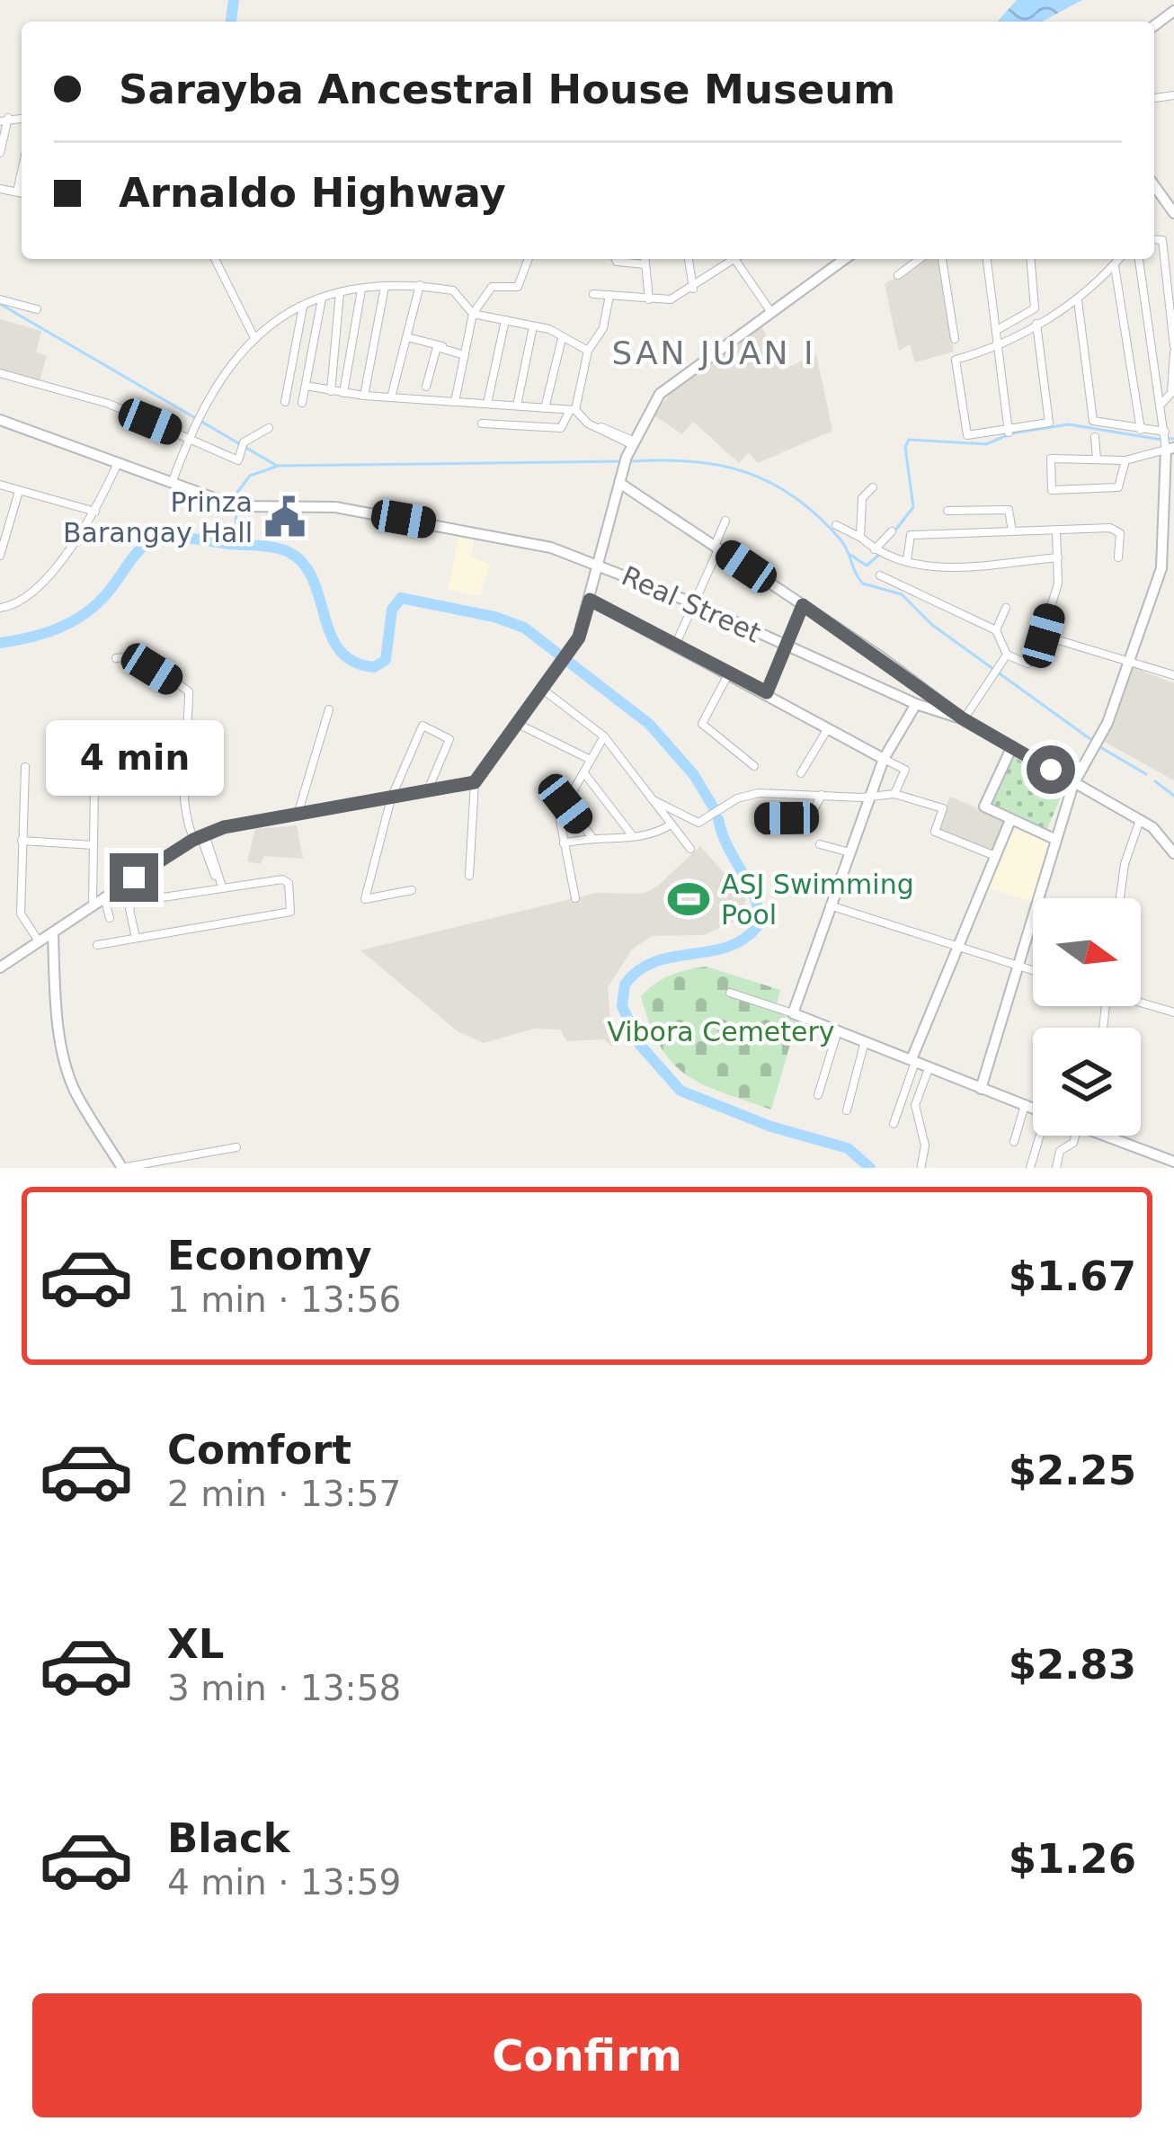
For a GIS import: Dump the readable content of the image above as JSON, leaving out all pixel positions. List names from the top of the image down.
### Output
{
  "streets": {
    "main road": ["Real Street"]
  },
  "districts": ["SAN JUAN I"],
  "parks": ["Vibora Cemetery"],
  "places": {
    "public building": ["Prinza Barangay Hall"],
    "sports": ["ASJ Swimming Pool"]
  },
  "north": "right",
  "page": {
    "banner": ["Sarayba Ancestral House Museum", "Arnaldo Highway"],
    "bubble": "4 min",
    "list": [
      {
        "name": "Economy",
        "note": "1 min · 13:56",
        "value": "$1.67"
      },
      {
        "name": "Comfort",
        "note": "2 min · 13:57",
        "value": "$2.25"
      },
      {
        "name": "XL",
        "note": "3 min · 13:58",
        "value": "$2.83"
      },
      {
        "name": "Black",
        "note": "4 min · 13:59",
        "value": "$1.26"
      }
    ],
    "buttons": "Confirm"
  }
}
